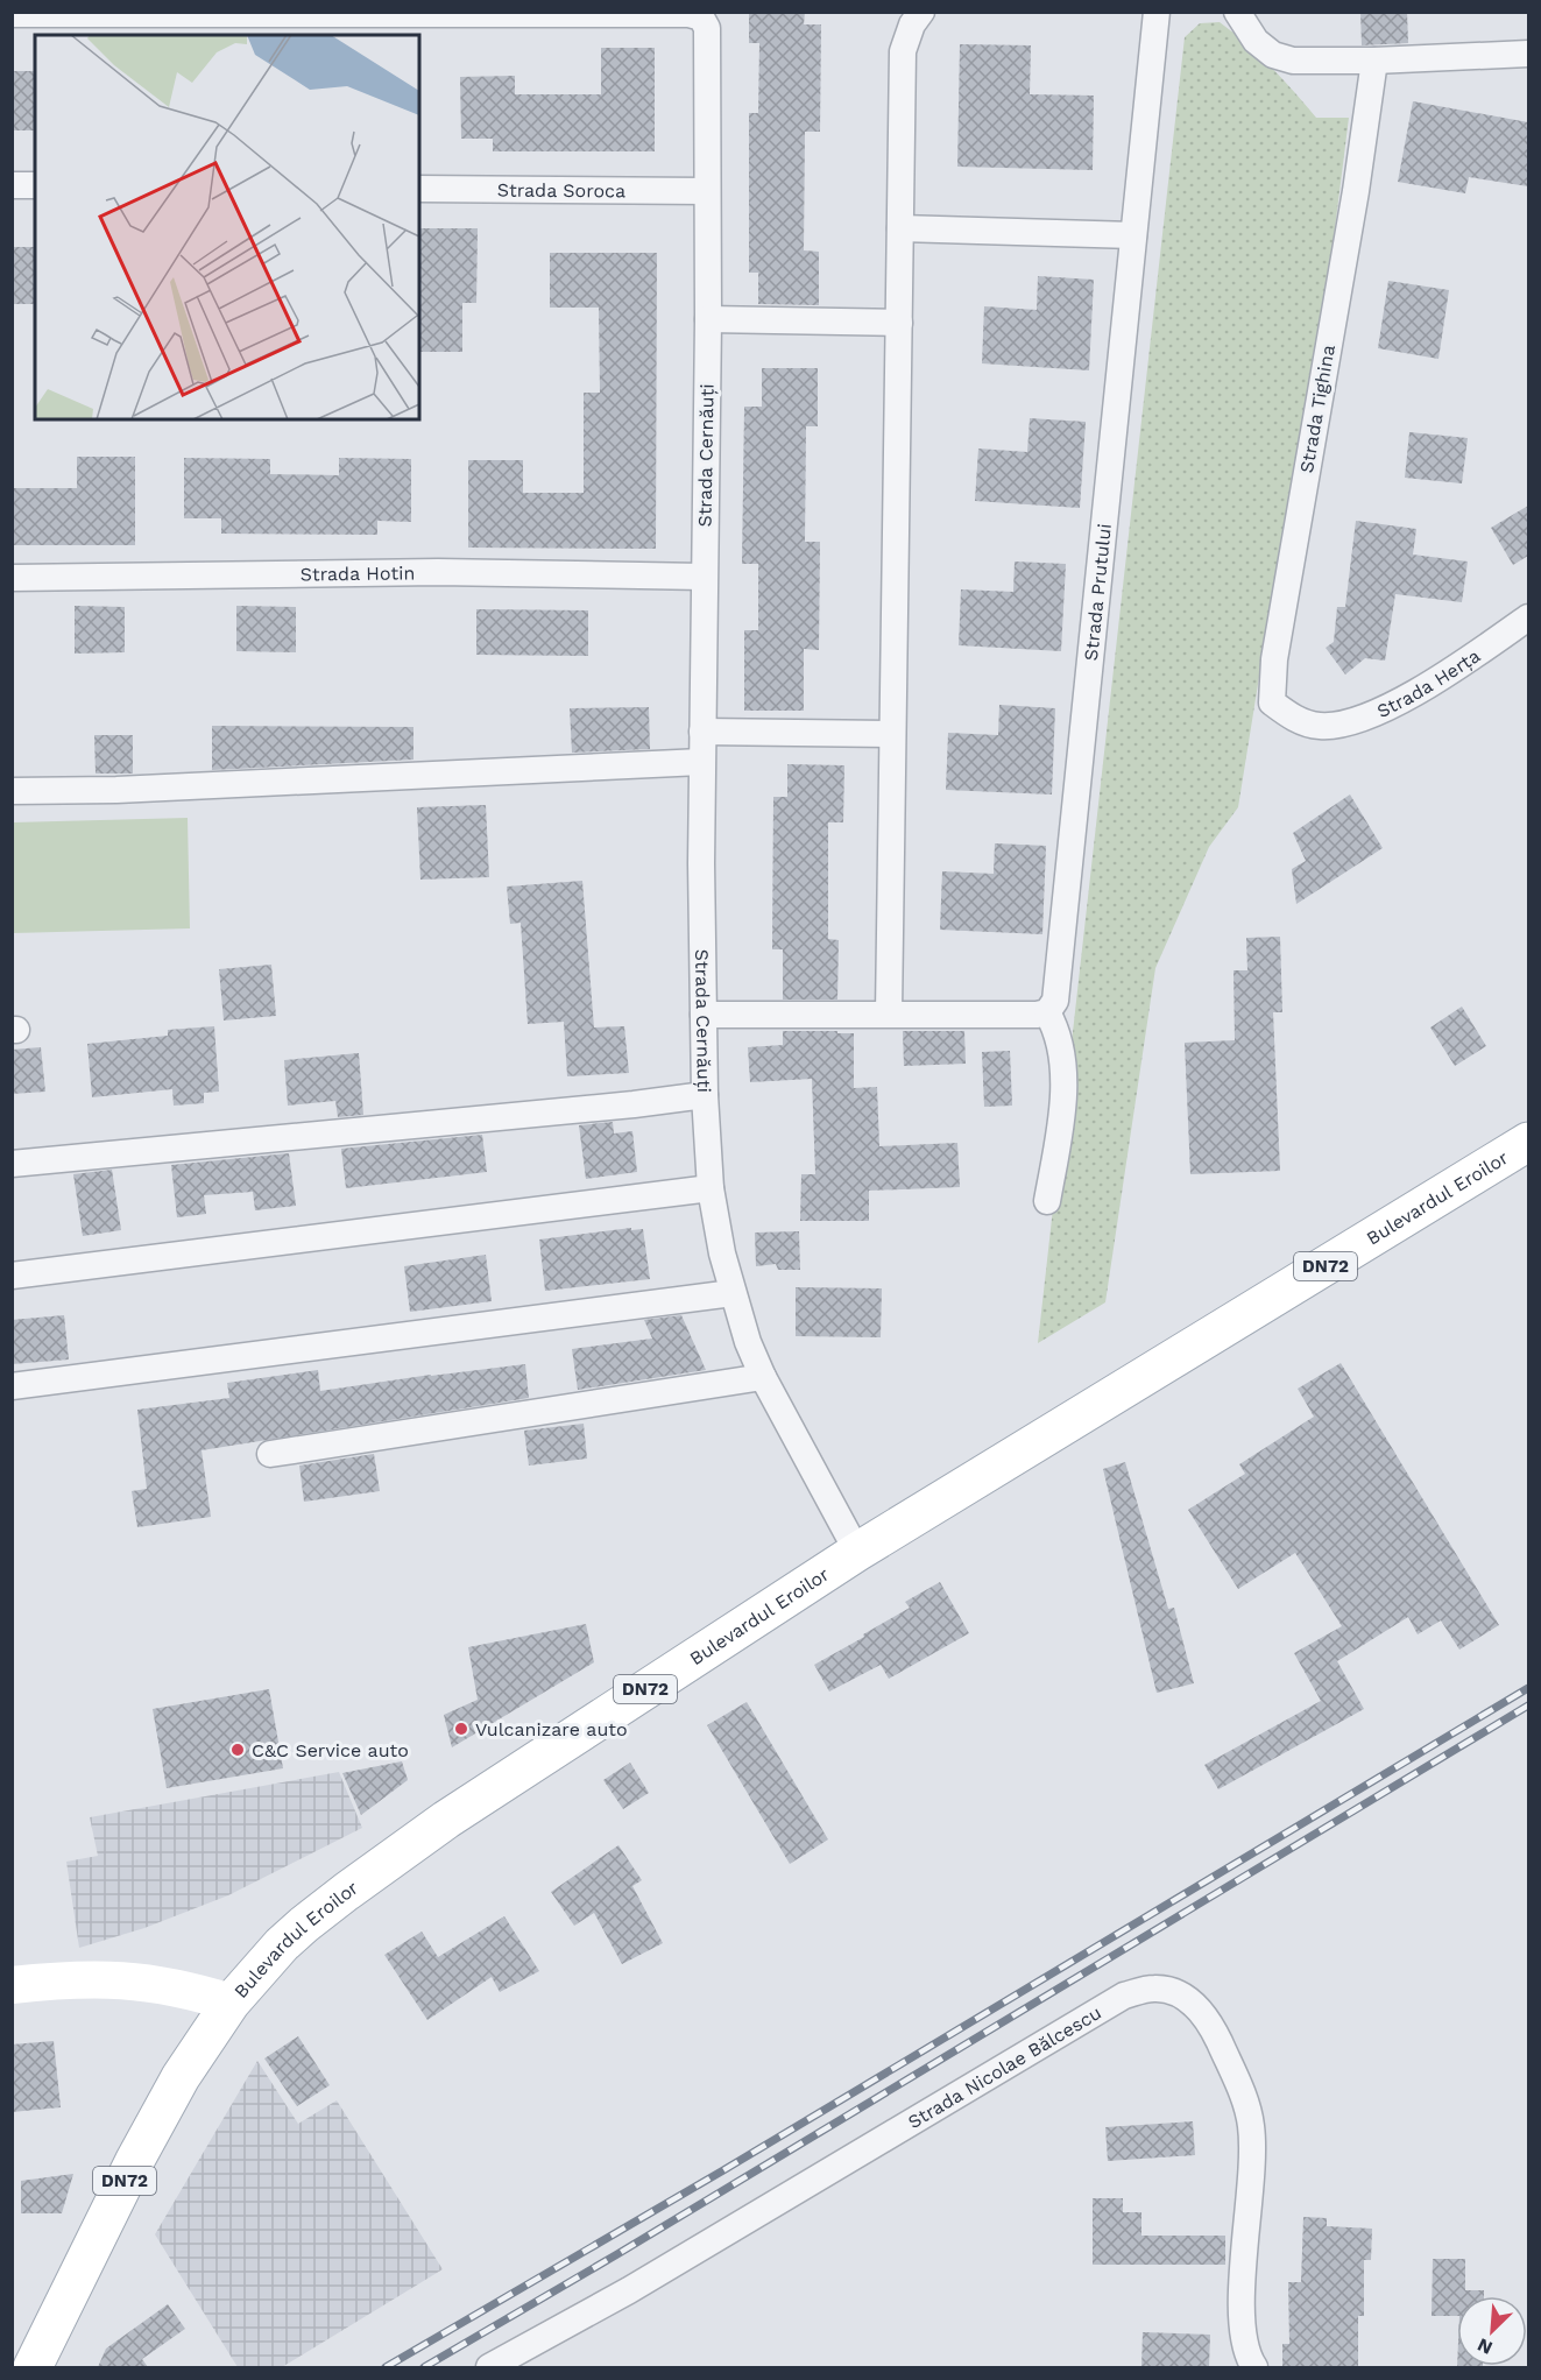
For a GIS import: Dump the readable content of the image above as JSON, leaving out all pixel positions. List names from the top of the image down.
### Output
{
  "streets": {
    "main road": ["Bulevardul Eroilor", "DN72"],
    "street": [
      "Strada Soroca",
      "Strada Tighina",
      "Strada Cernăuți",
      "Strada Hotin",
      "Strada Prutului",
      "Strada Herța",
      "Strada Nicolae Bălcescu"
    ]
  },
  "crossings": [
    ["Strada Soroca", "Strada Cernăuți"],
    ["Strada Tighina", "Strada Herța"],
    ["Strada Cernăuți", "Strada Hotin"],
    ["Strada Cernăuți", "Bulevardul Eroilor"]
  ],
  "places": ["Vulcanizare auto", "C&C Service auto"],
  "north": "bottom left"
}
